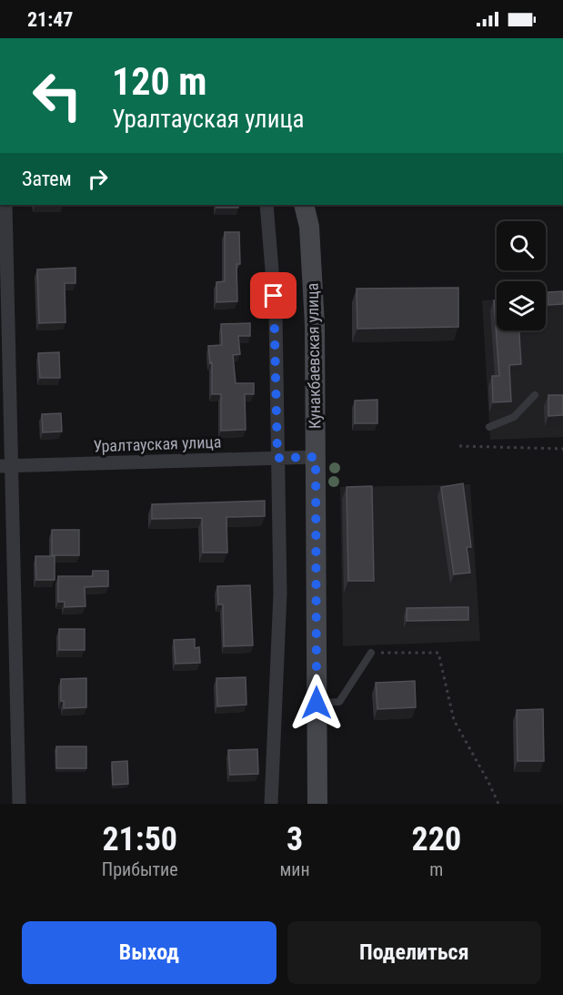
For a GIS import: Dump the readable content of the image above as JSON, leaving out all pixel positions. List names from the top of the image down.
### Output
{
  "streets": {
    "main road": ["Кунакбаевская улица"],
    "street": ["Уралтауская улица"]
  },
  "crossings": [
    ["Кунакбаевская улица", "Уралтауская улица"]
  ],
  "page": {
    "status": "21:47",
    "turn": ["120 m", "Уралтауская улица"],
    "then": "Затем",
    "eta": [
      "21:50",
      "Прибытие",
      "3",
      "мин",
      "220",
      "m"
    ],
    "buttons": ["Выход", "Поделиться"]
  }
}
